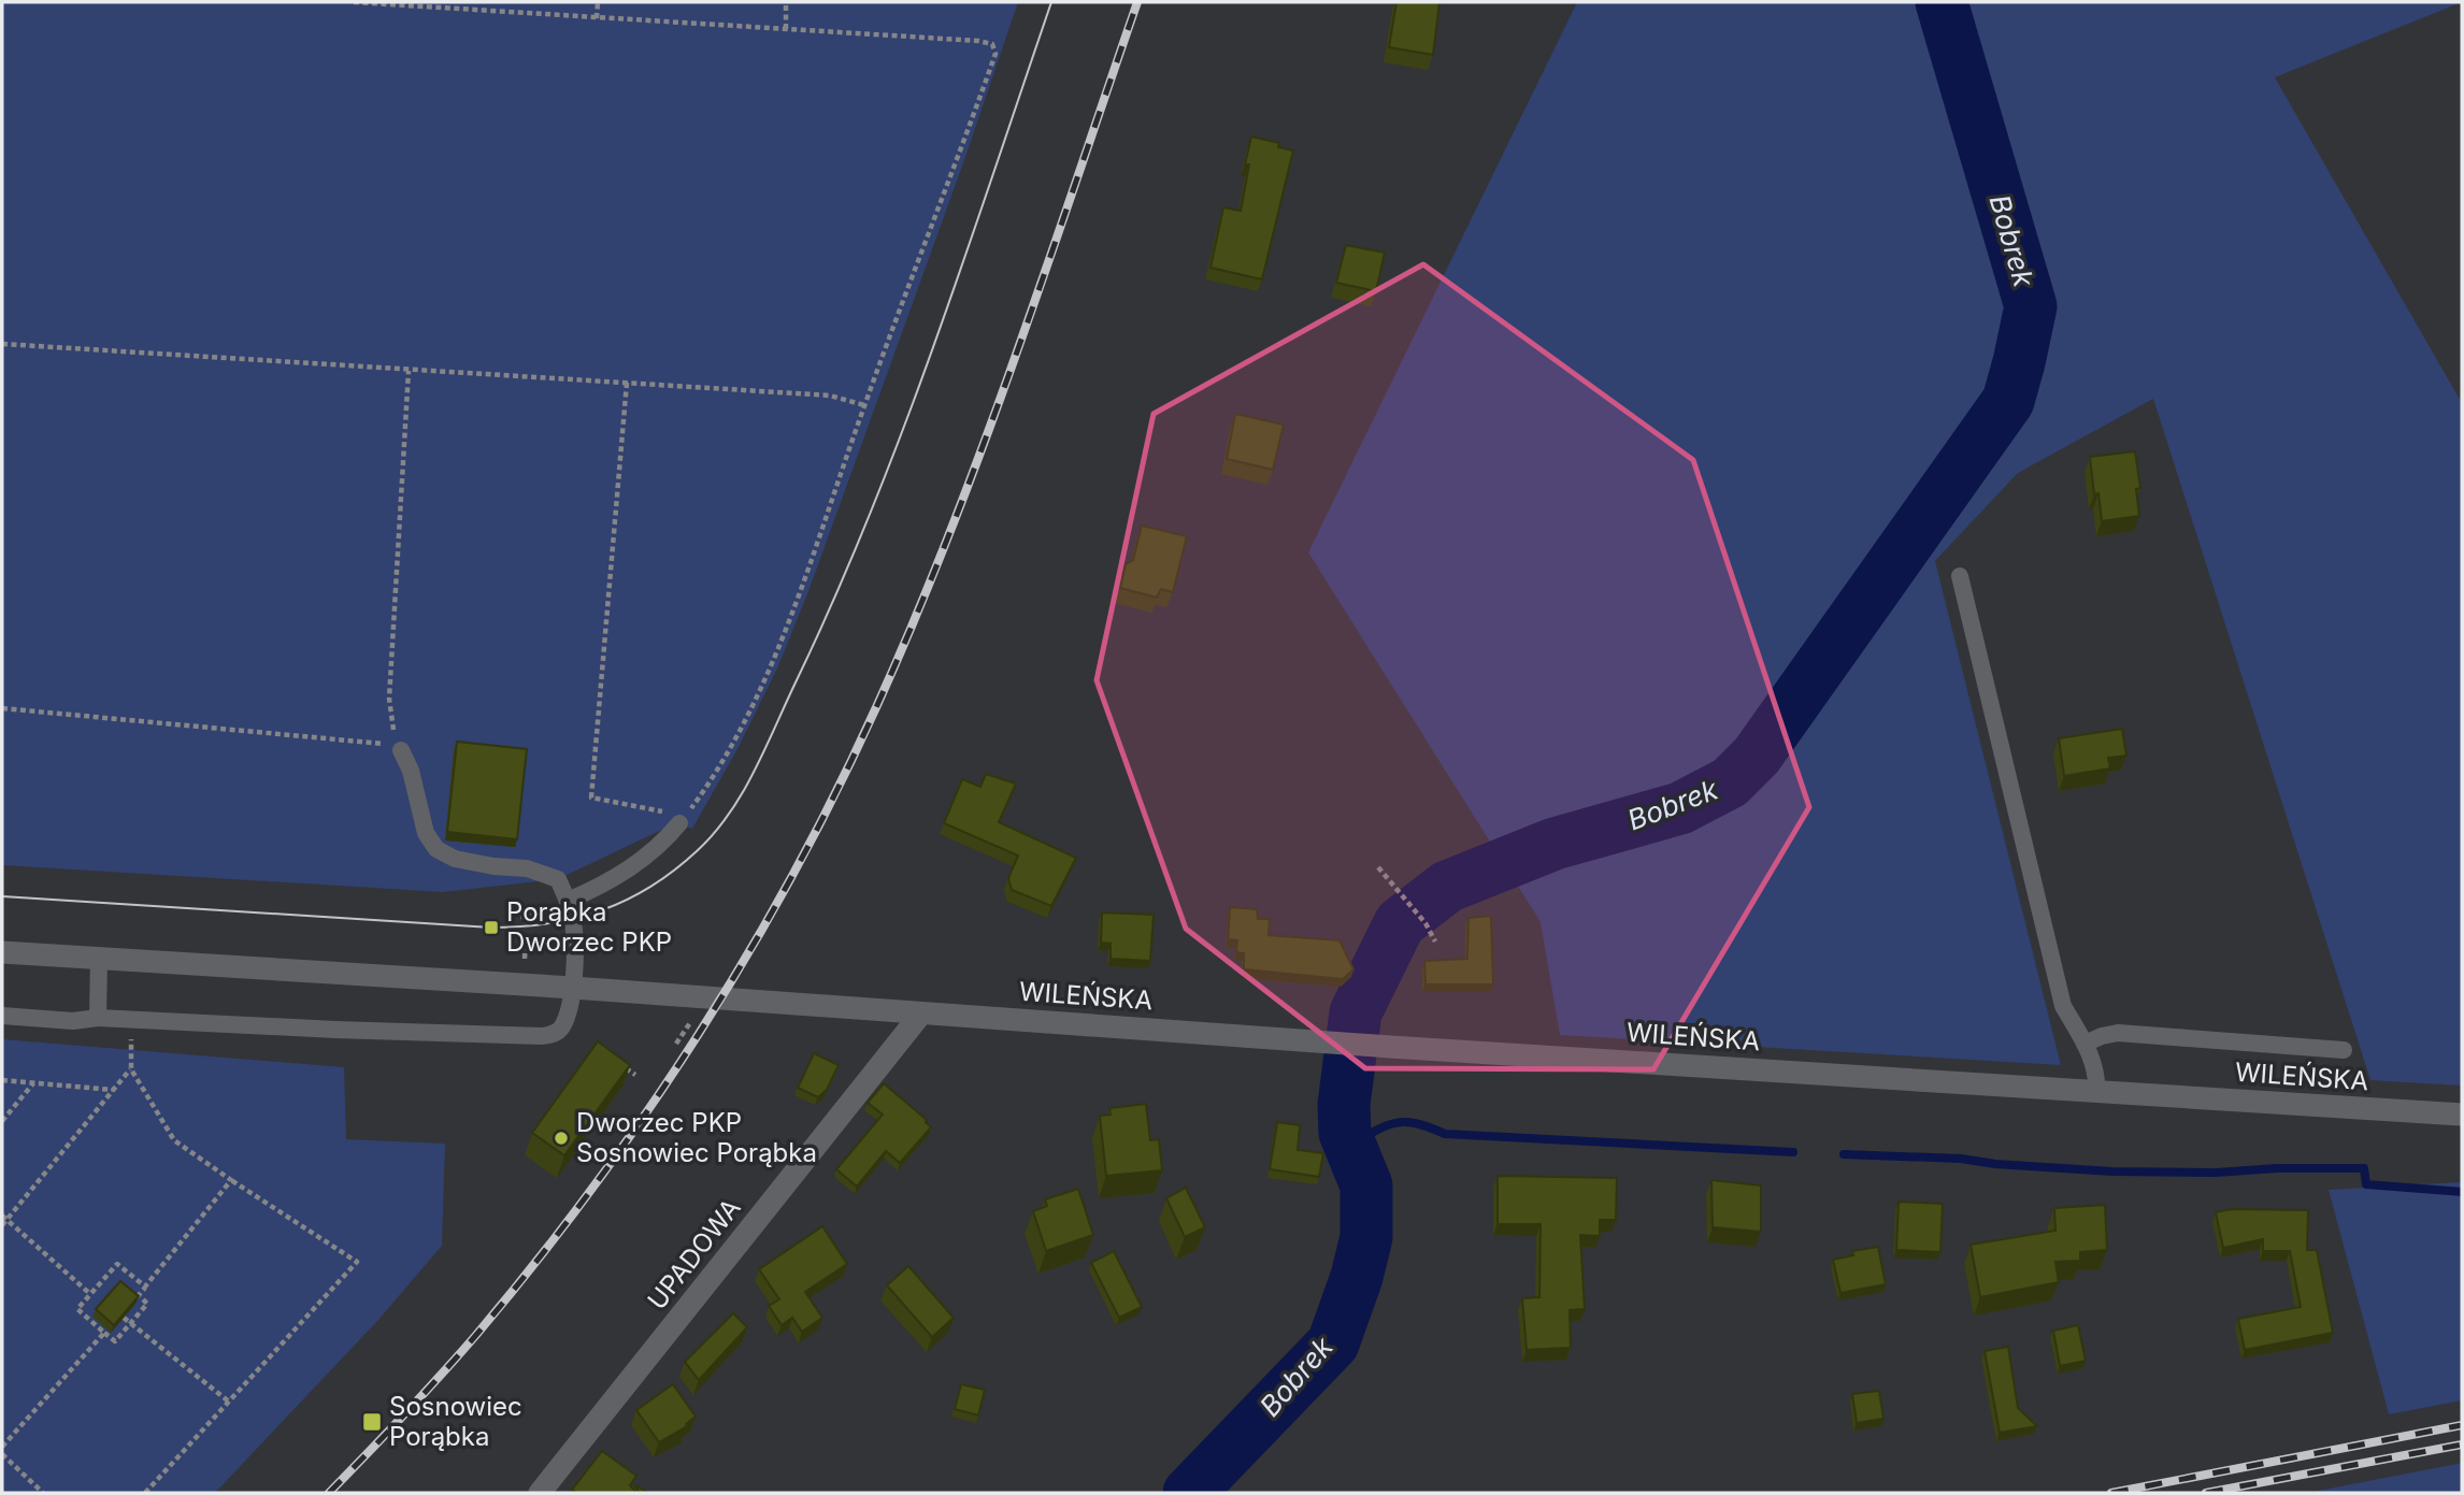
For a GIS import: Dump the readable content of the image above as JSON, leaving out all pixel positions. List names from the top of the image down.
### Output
{
  "streets": {
    "street": ["WILEŃSKA", "UPADOWA"]
  },
  "crossings": [
    ["WILEŃSKA", "UPADOWA"]
  ],
  "water": ["Bobrek"],
  "places": {
    "transit": ["Porąbka Dworzec PKP", "Sosnowiec Porąbka"],
    "other": ["Dworzec PKP Sosnowiec Porąbka"]
  }
}
